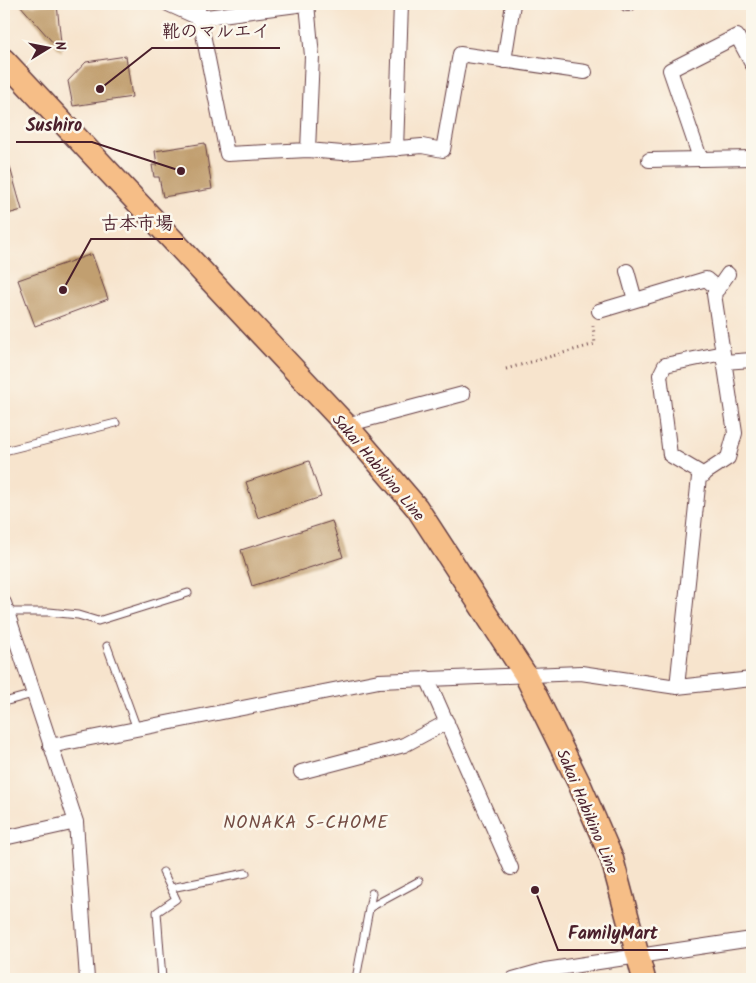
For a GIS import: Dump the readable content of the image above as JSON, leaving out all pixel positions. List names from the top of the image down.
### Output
{
  "streets": {
    "main road": ["Sakai Habikino Line"]
  },
  "districts": ["NONAKA 5-CHOME"],
  "places": [
    "靴のマルエイ",
    "Sushiro",
    "古本市場",
    "FamilyMart"
  ],
  "north": "right"
}
